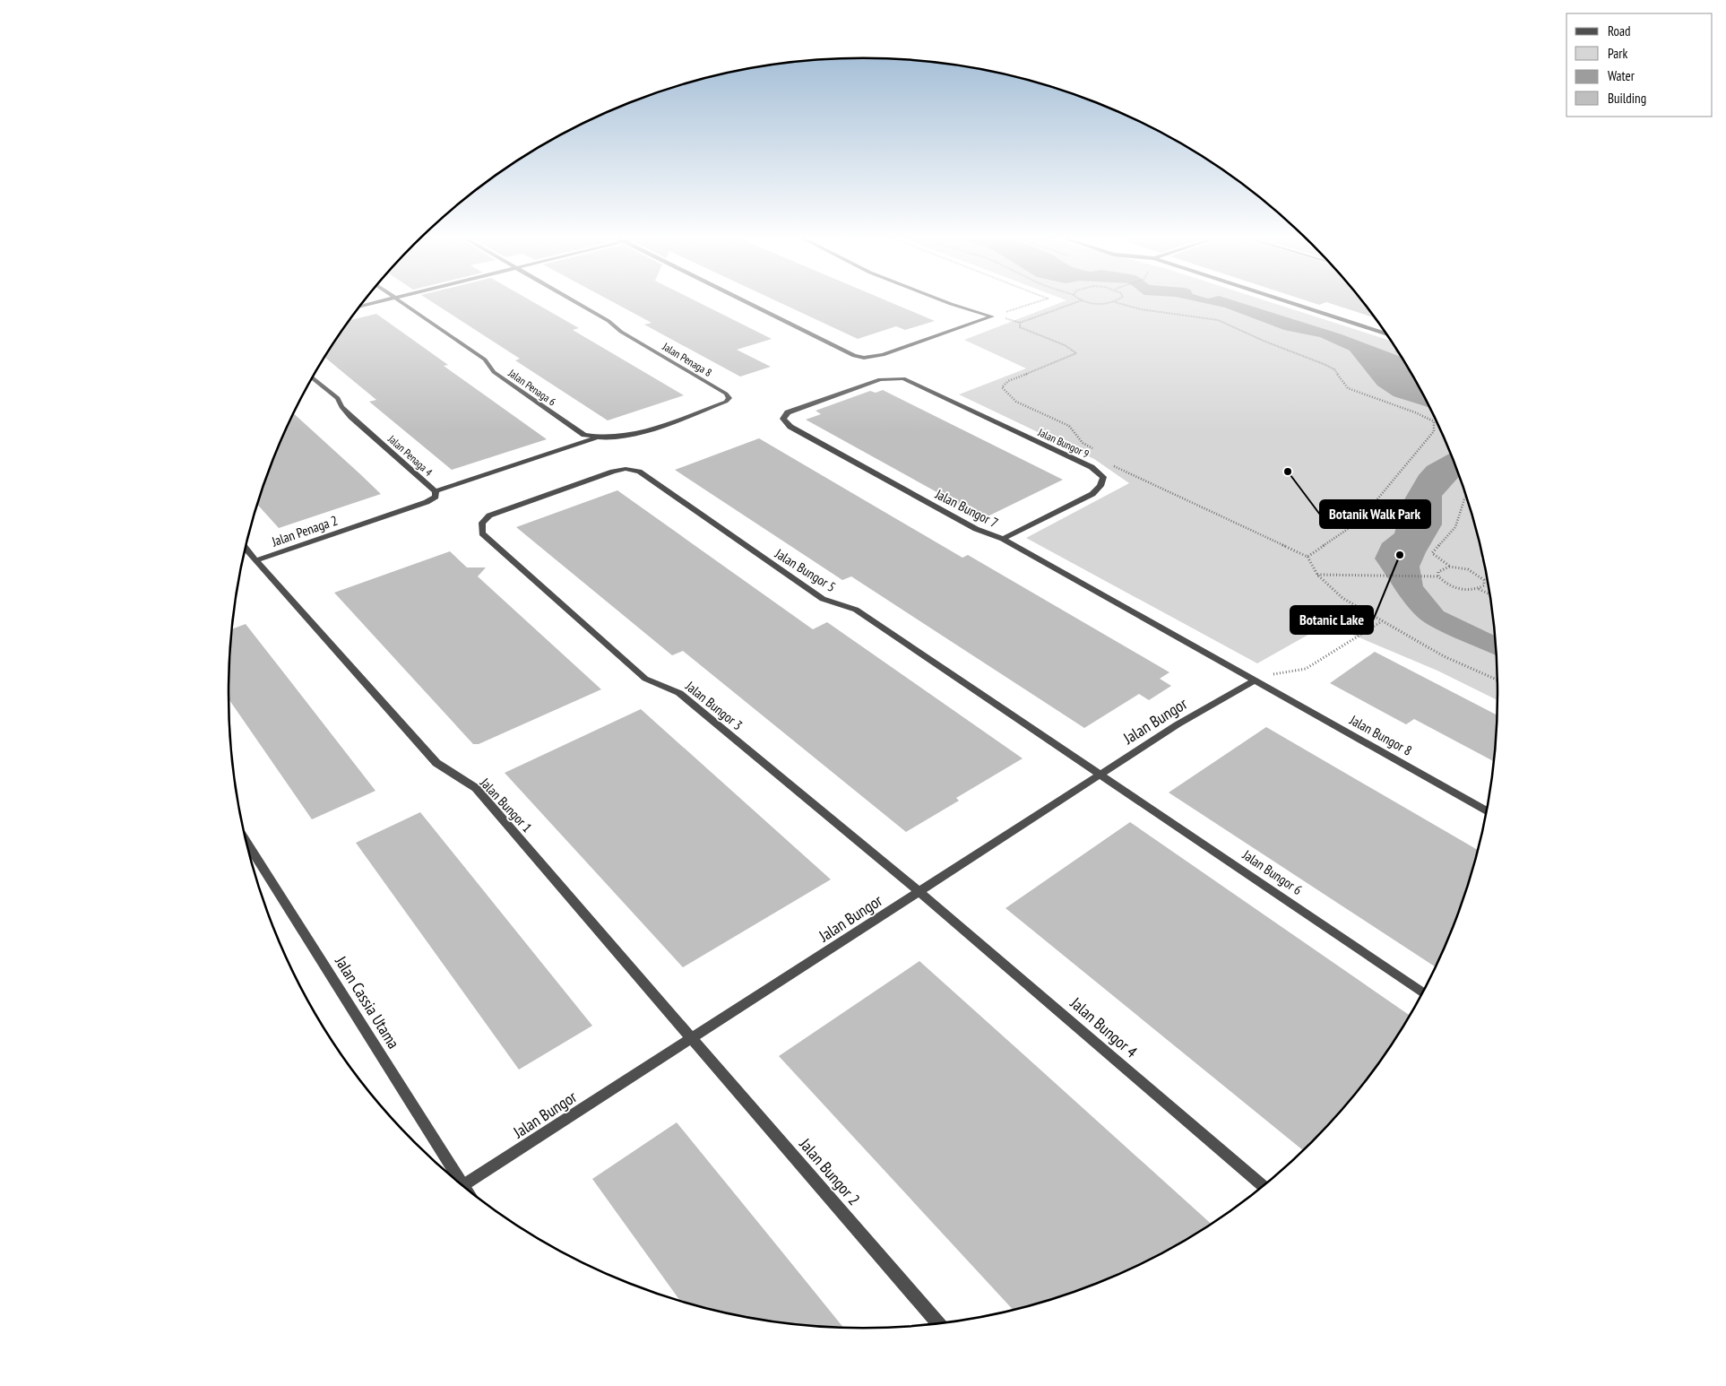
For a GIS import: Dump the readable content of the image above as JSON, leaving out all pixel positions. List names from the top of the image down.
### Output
{
  "streets": {
    "street": [
      "Jalan Penaga 8",
      "Jalan Penaga 6",
      "Jalan Bungor 9",
      "Jalan Penaga 4",
      "Jalan Bungor 7",
      "Jalan Penaga 2",
      "Jalan Bungor 5",
      "Jalan Bungor 3",
      "Jalan Bungor",
      "Jalan Bungor 8",
      "Jalan Bungor 1",
      "Jalan Bungor 6",
      "Jalan Cassia Utama",
      "Jalan Bungor 4",
      "Jalan Bungor 2"
    ]
  },
  "crossings": [
    ["Jalan Penaga 8", "Jalan Penaga 6"],
    ["Jalan Bungor 9", "Jalan Bungor 7"],
    ["Jalan Penaga 4", "Jalan Penaga 2"],
    ["Jalan Bungor 7", "Jalan Bungor"],
    ["Jalan Bungor 7", "Jalan Bungor 8"],
    ["Jalan Penaga 2", "Jalan Bungor 1"],
    ["Jalan Bungor 5", "Jalan Bungor 3"],
    ["Jalan Bungor 5", "Jalan Bungor"],
    ["Jalan Bungor 5", "Jalan Bungor 6"],
    ["Jalan Bungor 3", "Jalan Bungor"],
    ["Jalan Bungor 3", "Jalan Bungor 4"],
    ["Jalan Bungor", "Jalan Bungor 8"],
    ["Jalan Bungor", "Jalan Bungor 1"],
    ["Jalan Bungor", "Jalan Bungor 6"],
    ["Jalan Bungor", "Jalan Cassia Utama"],
    ["Jalan Bungor", "Jalan Bungor 4"],
    ["Jalan Bungor", "Jalan Bungor 2"],
    ["Jalan Bungor 1", "Jalan Bungor 2"]
  ],
  "places": ["Botanik Walk Park", "Botanic Lake"],
  "legend": [
    "Road",
    "Park",
    "Water",
    "Building"
  ]
}
